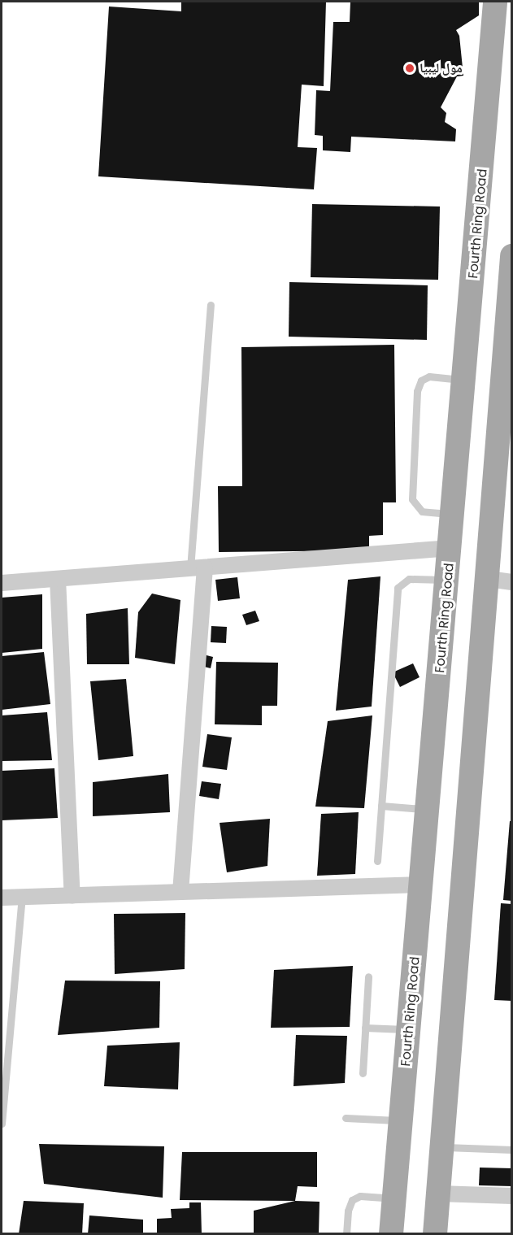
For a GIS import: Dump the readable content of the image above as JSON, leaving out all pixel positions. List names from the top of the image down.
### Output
{
  "streets": {
    "main road": ["Fourth Ring Road"]
  },
  "places": ["مول ليبيا"]
}
